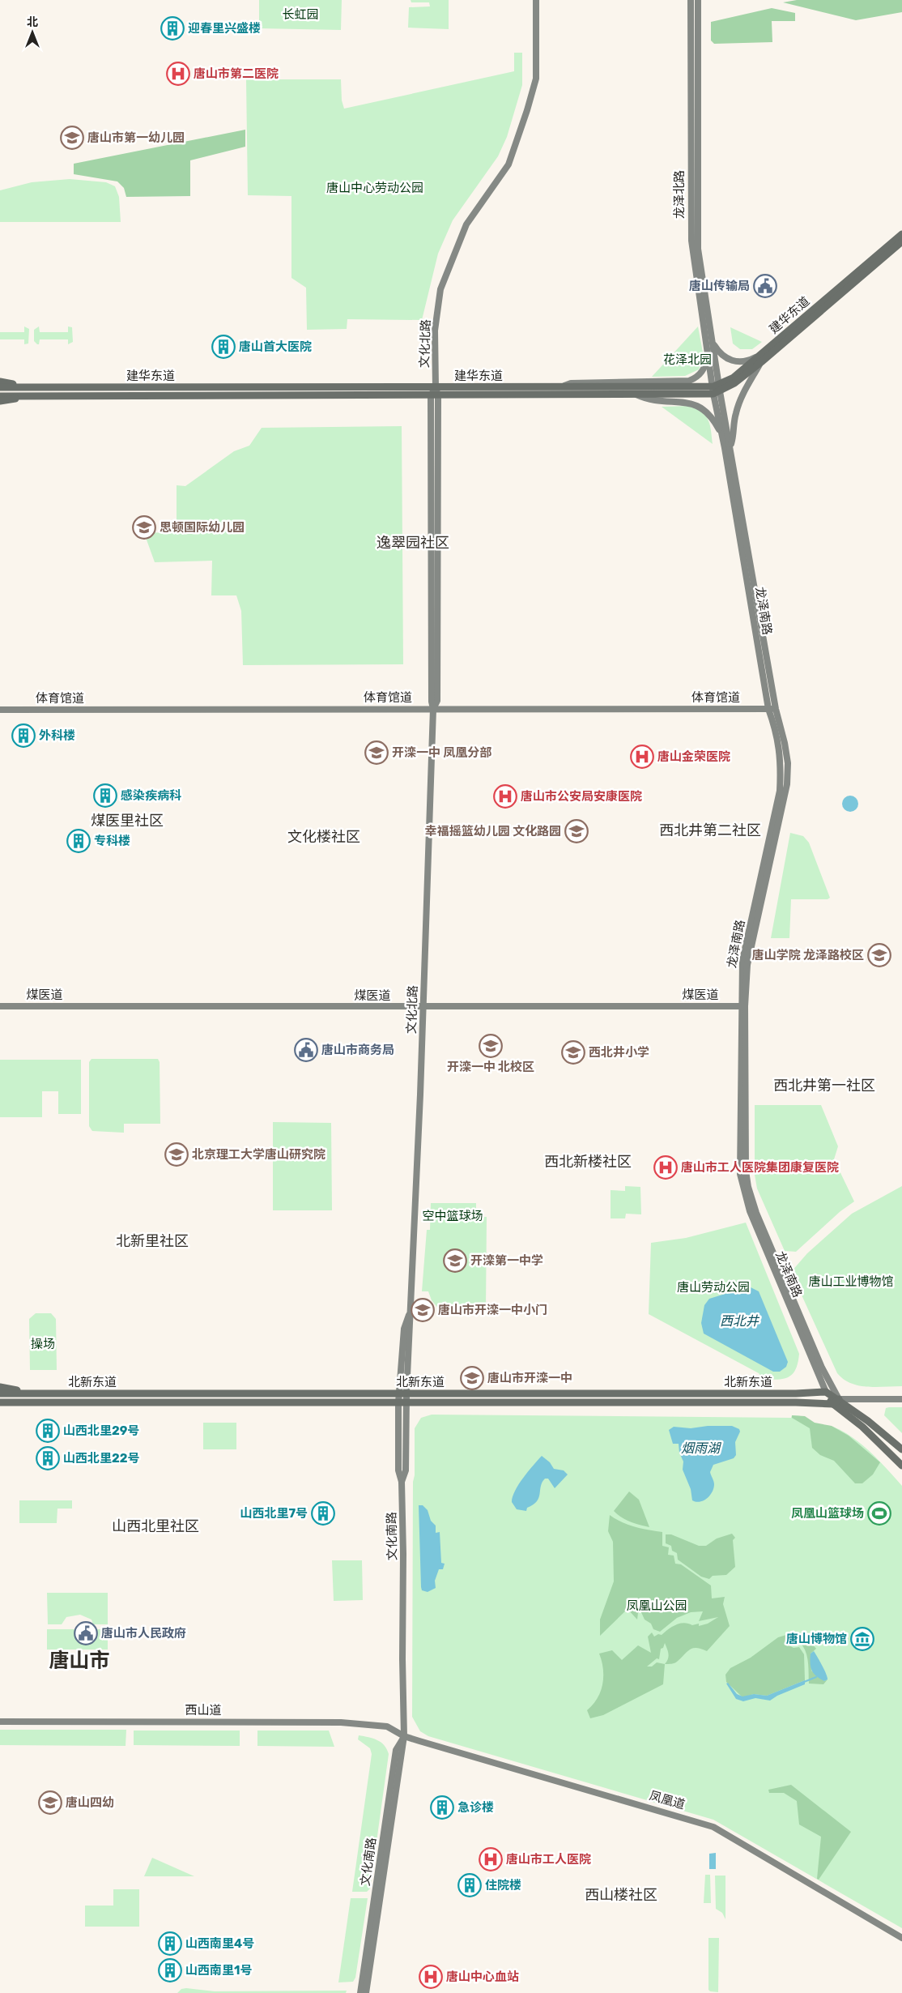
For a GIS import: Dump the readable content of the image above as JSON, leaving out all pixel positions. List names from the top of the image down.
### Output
{
  "streets": {
    "main road": ["建华东道", "龙泽南路", "北新东道"],
    "street": [
      "龙泽北路",
      "文化北路",
      "体育馆道",
      "煤医道",
      "文化南路",
      "西山道",
      "凤凰道"
    ]
  },
  "crossings": [
    ["龙泽北路", "建华东道"],
    ["龙泽北路", "龙泽南路"],
    ["建华东道", "文化北路"],
    ["建华东道", "龙泽南路"],
    ["文化北路", "体育馆道"],
    ["文化北路", "煤医道"],
    ["文化北路", "北新东道"],
    ["文化北路", "文化南路"],
    ["龙泽南路", "体育馆道"],
    ["龙泽南路", "煤医道"],
    ["龙泽南路", "北新东道"],
    ["北新东道", "文化南路"],
    ["文化南路", "西山道"],
    ["文化南路", "凤凰道"],
    ["西山道", "凤凰道"]
  ],
  "districts": [
    "逸翠园社区",
    "煤医里社区",
    "西北井第二社区",
    "文化楼社区",
    "西北井第一社区",
    "西北新楼社区",
    "北新里社区",
    "山西北里社区",
    "唐山市",
    "西山楼社区"
  ],
  "water": ["西北井", "烟雨湖"],
  "parks": [
    "长虹园",
    "唐山中心劳动公园",
    "花泽北园",
    "空中篮球场",
    "唐山工业博物馆",
    "唐山劳动公园",
    "操场",
    "凤凰山公园"
  ],
  "places": {
    "building": [
      "迎春里兴盛楼",
      "唐山首大医院",
      "外科楼",
      "感染疾病科",
      "专科楼",
      "山西北里29号",
      "山西北里22号",
      "山西北里7号",
      "急诊楼",
      "住院楼",
      "山西南里4号",
      "山西南里1号"
    ],
    "hospital": [
      "唐山市第二医院",
      "唐山金荣医院",
      "唐山市公安局安康医院",
      "唐山市工人医院集团康复医院",
      "唐山市工人医院",
      "唐山中心血站"
    ],
    "school or university": [
      "唐山市第一幼儿园",
      "思顿国际幼儿园",
      "开滦一中 凤凰分部",
      "幸福摇篮幼儿园 文化路园",
      "唐山学院 龙泽路校区",
      "开滦一中 北校区",
      "西北井小学",
      "北京理工大学唐山研究院",
      "开滦第一中学",
      "唐山市开滦一中小门",
      "唐山市开滦一中",
      "唐山四幼"
    ],
    "public building": ["唐山传输局", "唐山市商务局", "唐山市人民政府"],
    "sports": ["凤凰山篮球场"],
    "museum": ["唐山博物馆"]
  },
  "north": "top"
}
